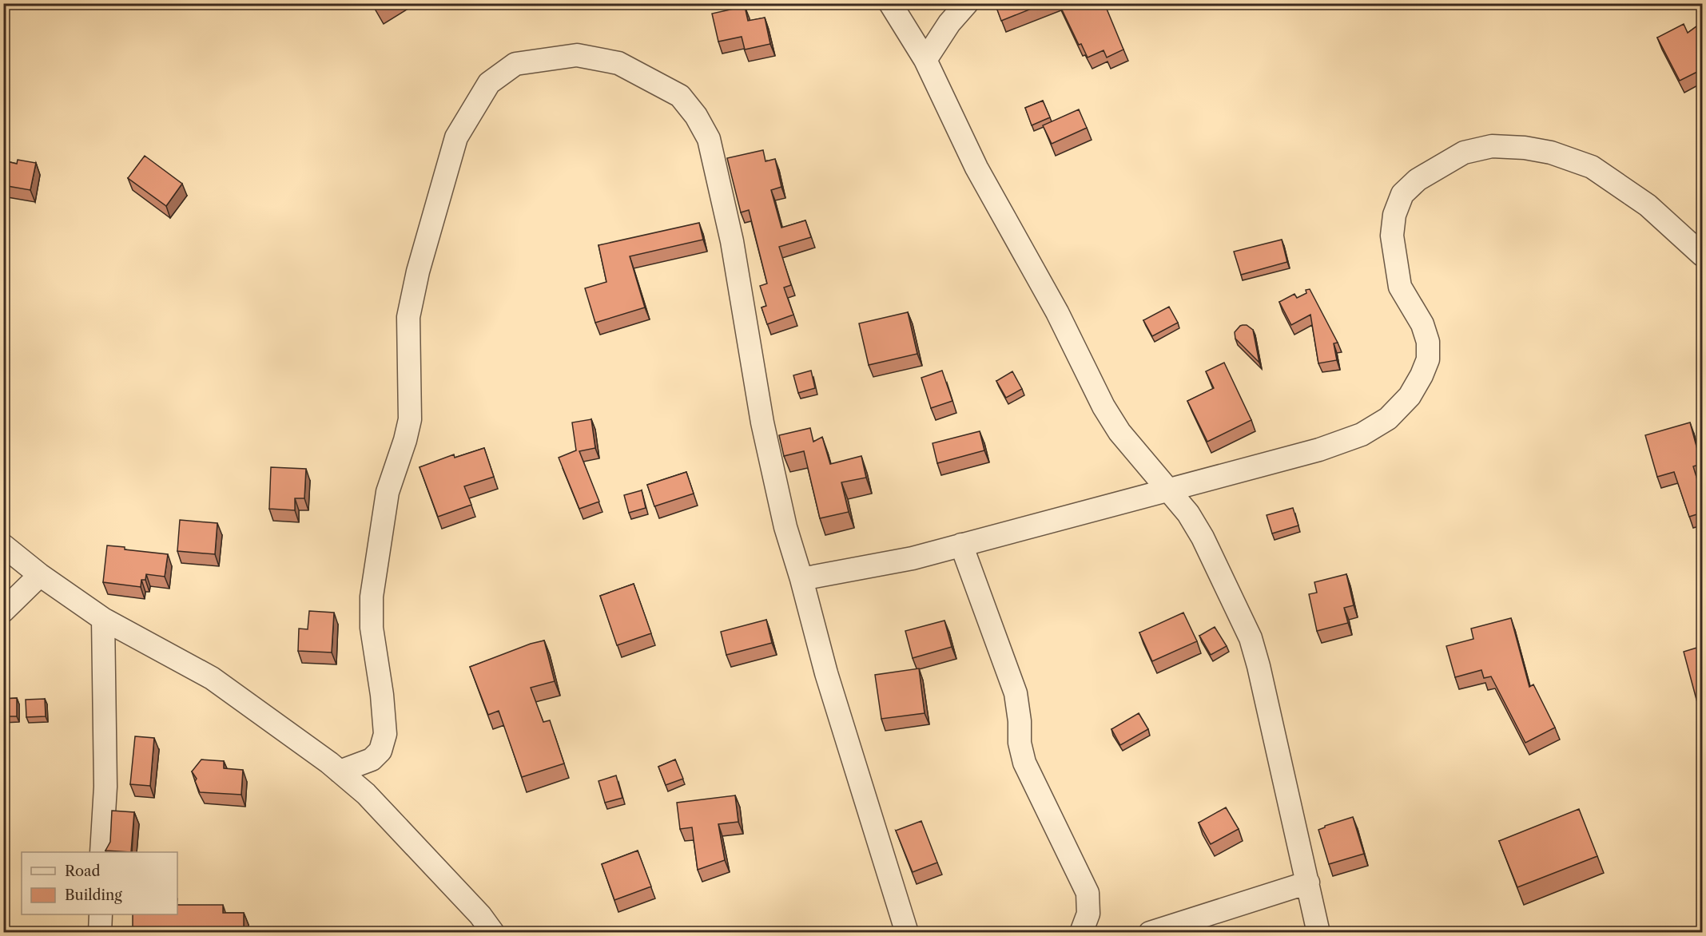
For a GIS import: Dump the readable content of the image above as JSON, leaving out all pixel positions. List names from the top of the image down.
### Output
{
  "legend": ["Road", "Building"]
}
